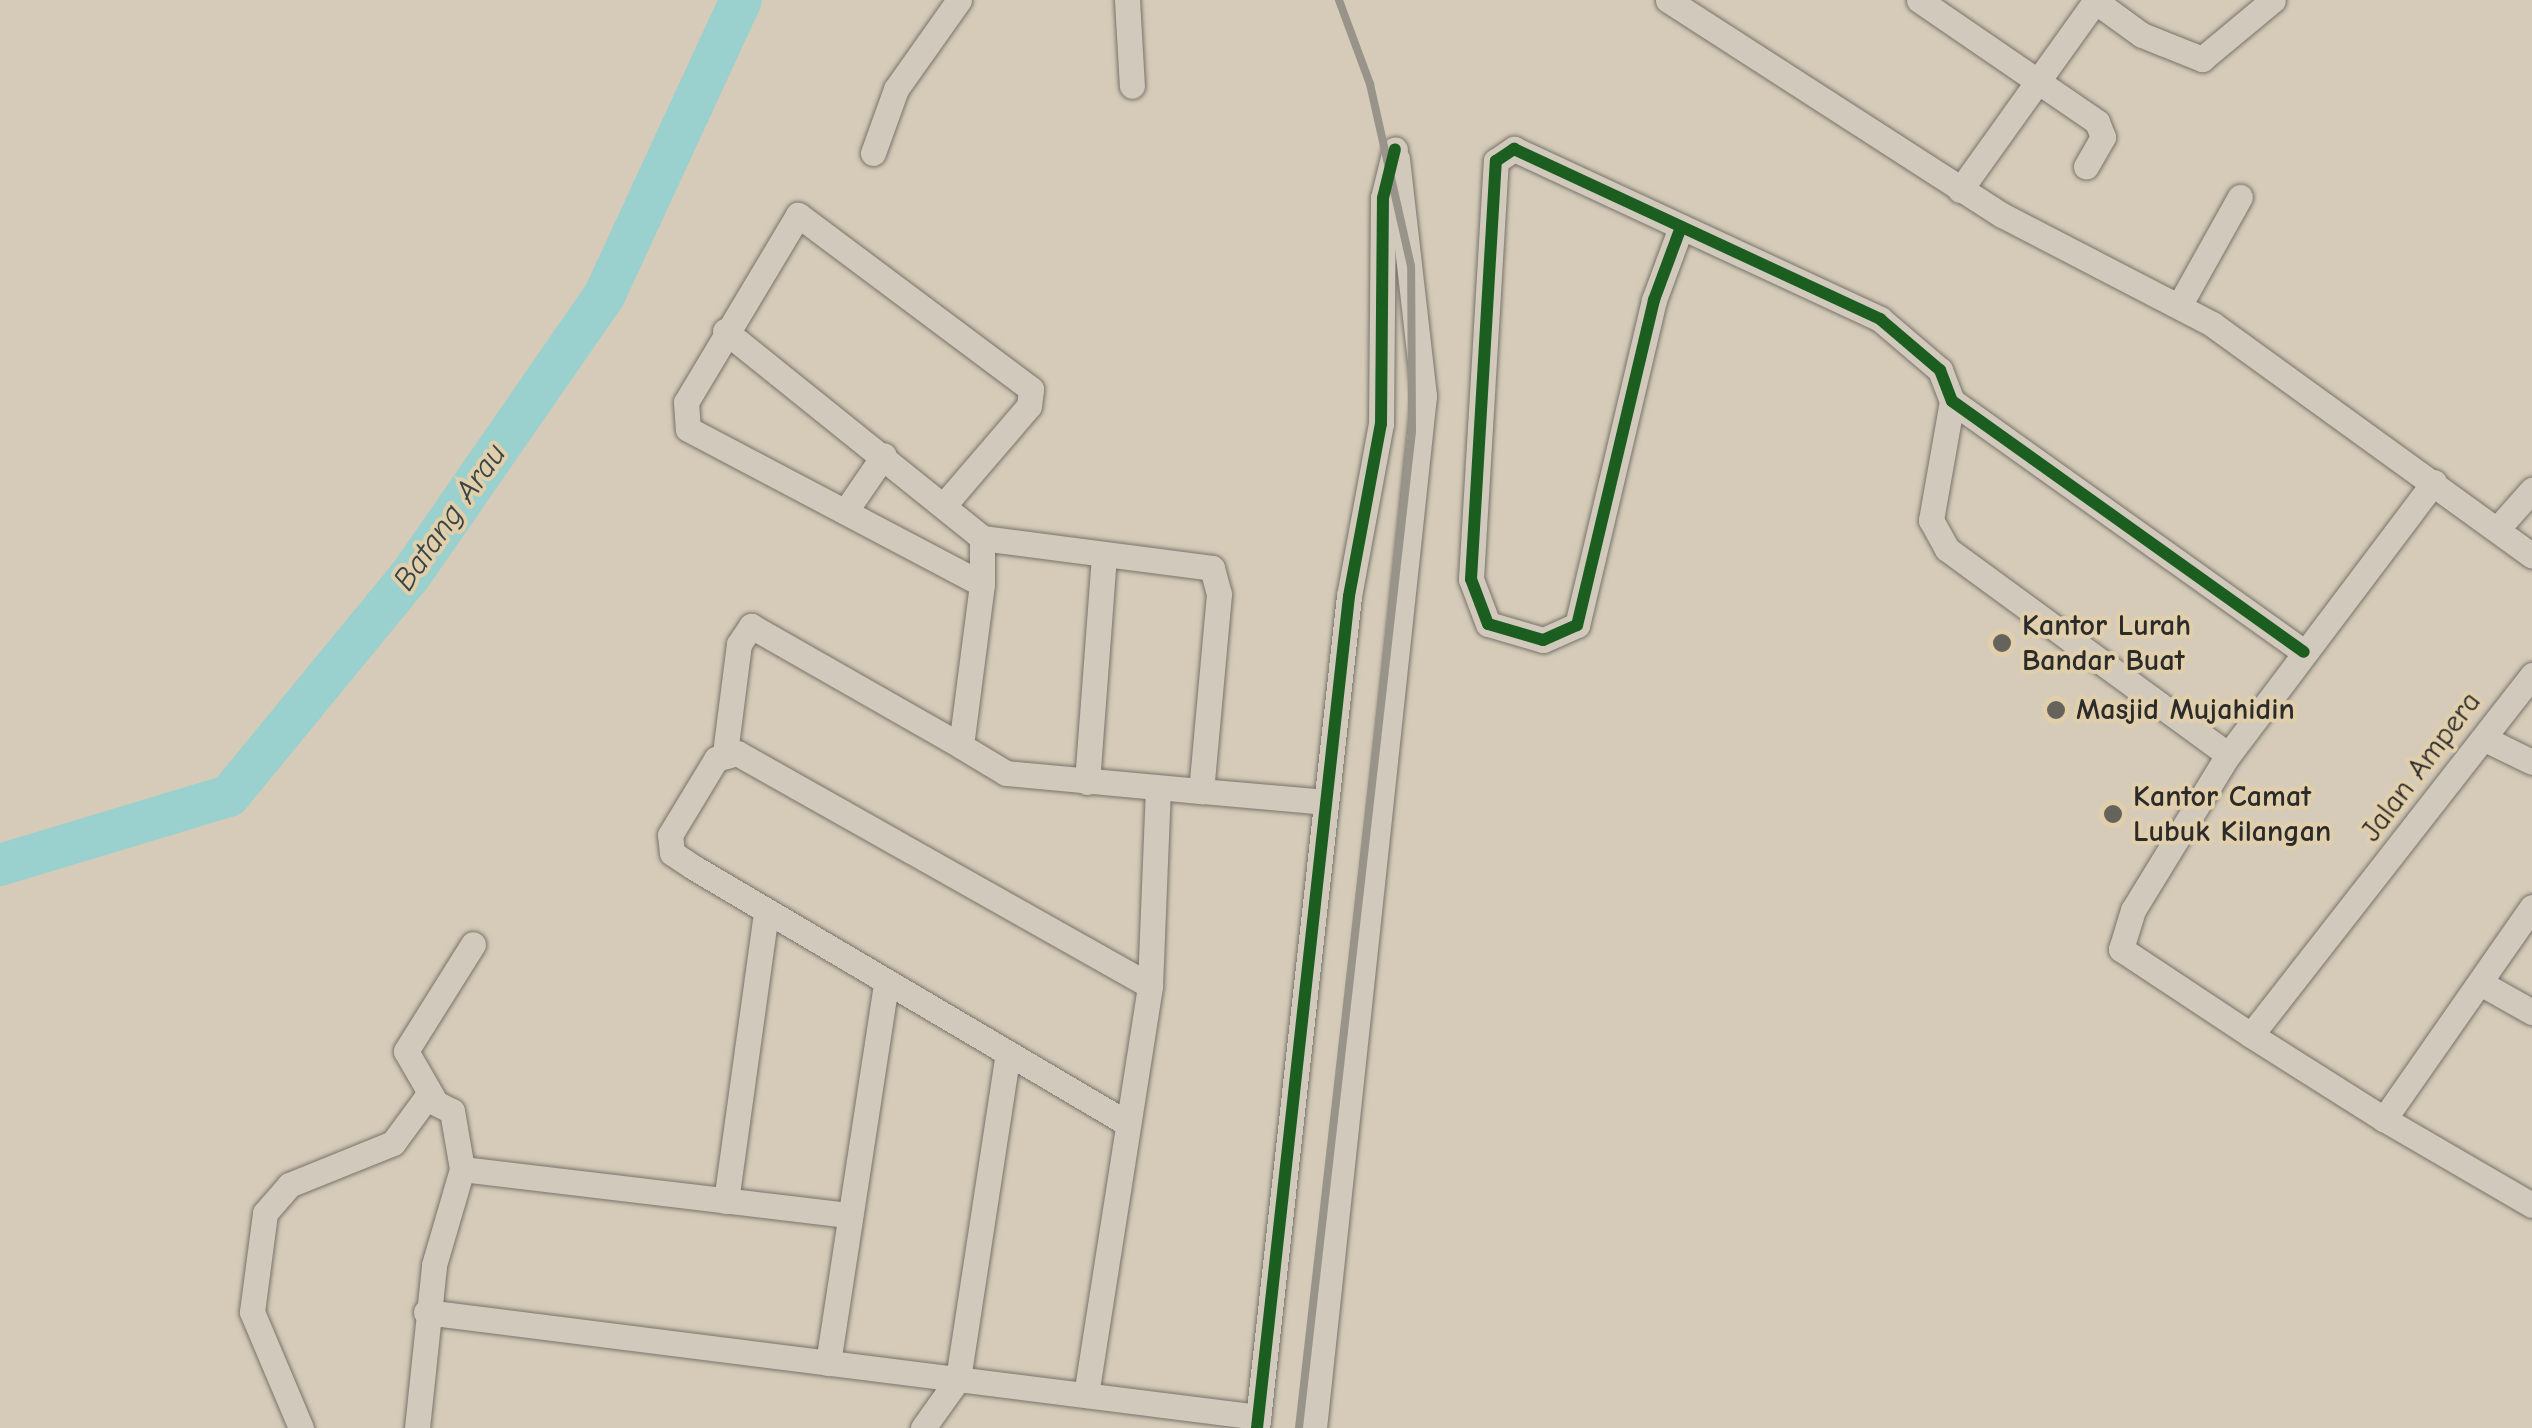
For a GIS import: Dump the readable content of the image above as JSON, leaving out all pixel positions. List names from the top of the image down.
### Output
{
  "streets": {
    "street": ["Jalan Ampera"]
  },
  "water": ["Batang Arau"],
  "places": ["Kantor Lurah Bandar Buat", "Masjid Mujahidin", "Kantor Camat Lubuk Kilangan"]
}
